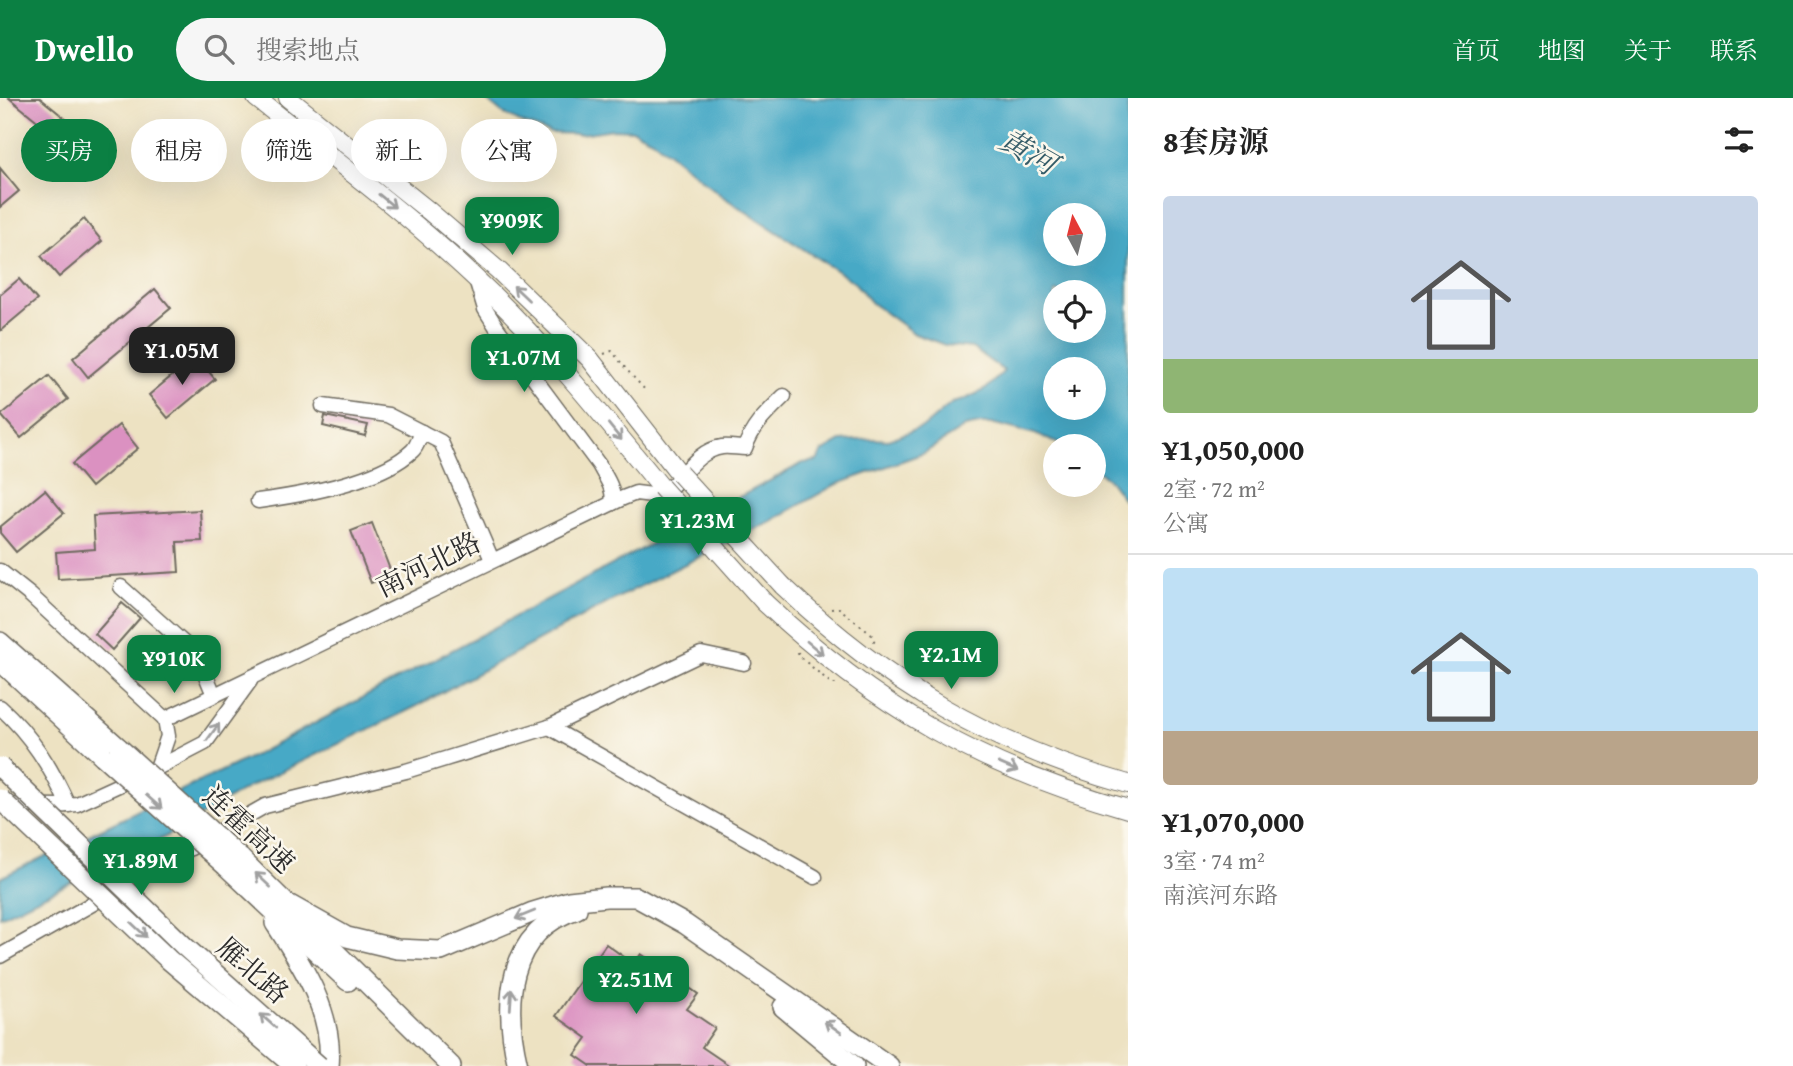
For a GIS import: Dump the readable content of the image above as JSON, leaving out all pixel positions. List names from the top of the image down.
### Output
{
  "streets": {
    "highway": ["连霍高速", "雁北路"],
    "street": ["南河北路"]
  },
  "water": ["黄河"],
  "north": "top",
  "page": {
    "header": "Dwello",
    "search": "搜索地点",
    "nav": [
      "首页",
      "地图",
      "关于",
      "联系"
    ],
    "heading": "8套房源",
    "chip": [
      "买房",
      "租房",
      "筛选",
      "新上",
      "公寓"
    ],
    "list": [
      {
        "name": "¥1,050,000",
        "note": "2室 · 72 m² · 公寓"
      },
      {
        "name": "¥1,070,000",
        "note": "3室 · 74 m² · 南滨河东路"
      }
    ],
    "price": [
      "¥909K",
      "¥1.05M",
      "¥1.07M",
      "¥1.23M",
      "¥2.1M",
      "¥910K",
      "¥1.89M",
      "¥2.51M"
    ],
    "map_buttons": ["+", "−"]
  }
}
